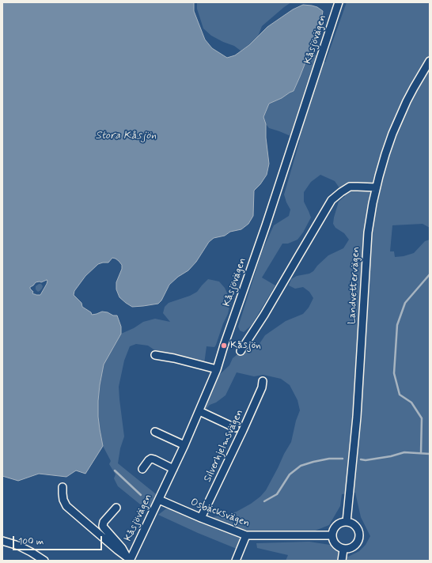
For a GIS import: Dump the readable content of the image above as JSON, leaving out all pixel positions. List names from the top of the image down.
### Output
{
  "streets": {
    "street": [
      "Kåsjövägen",
      "Landvettervägen",
      "Silverhjelmsvägen",
      "Osbäcksvägen"
    ]
  },
  "crossings": [
    ["Kåsjövägen", "Osbäcksvägen"],
    ["Landvettervägen", "Osbäcksvägen"],
    ["Silverhjelmsvägen", "Osbäcksvägen"]
  ],
  "water": ["Stora Kåsjön"],
  "places": ["Kåsjön"],
  "scale_bar": "100 m"
}
